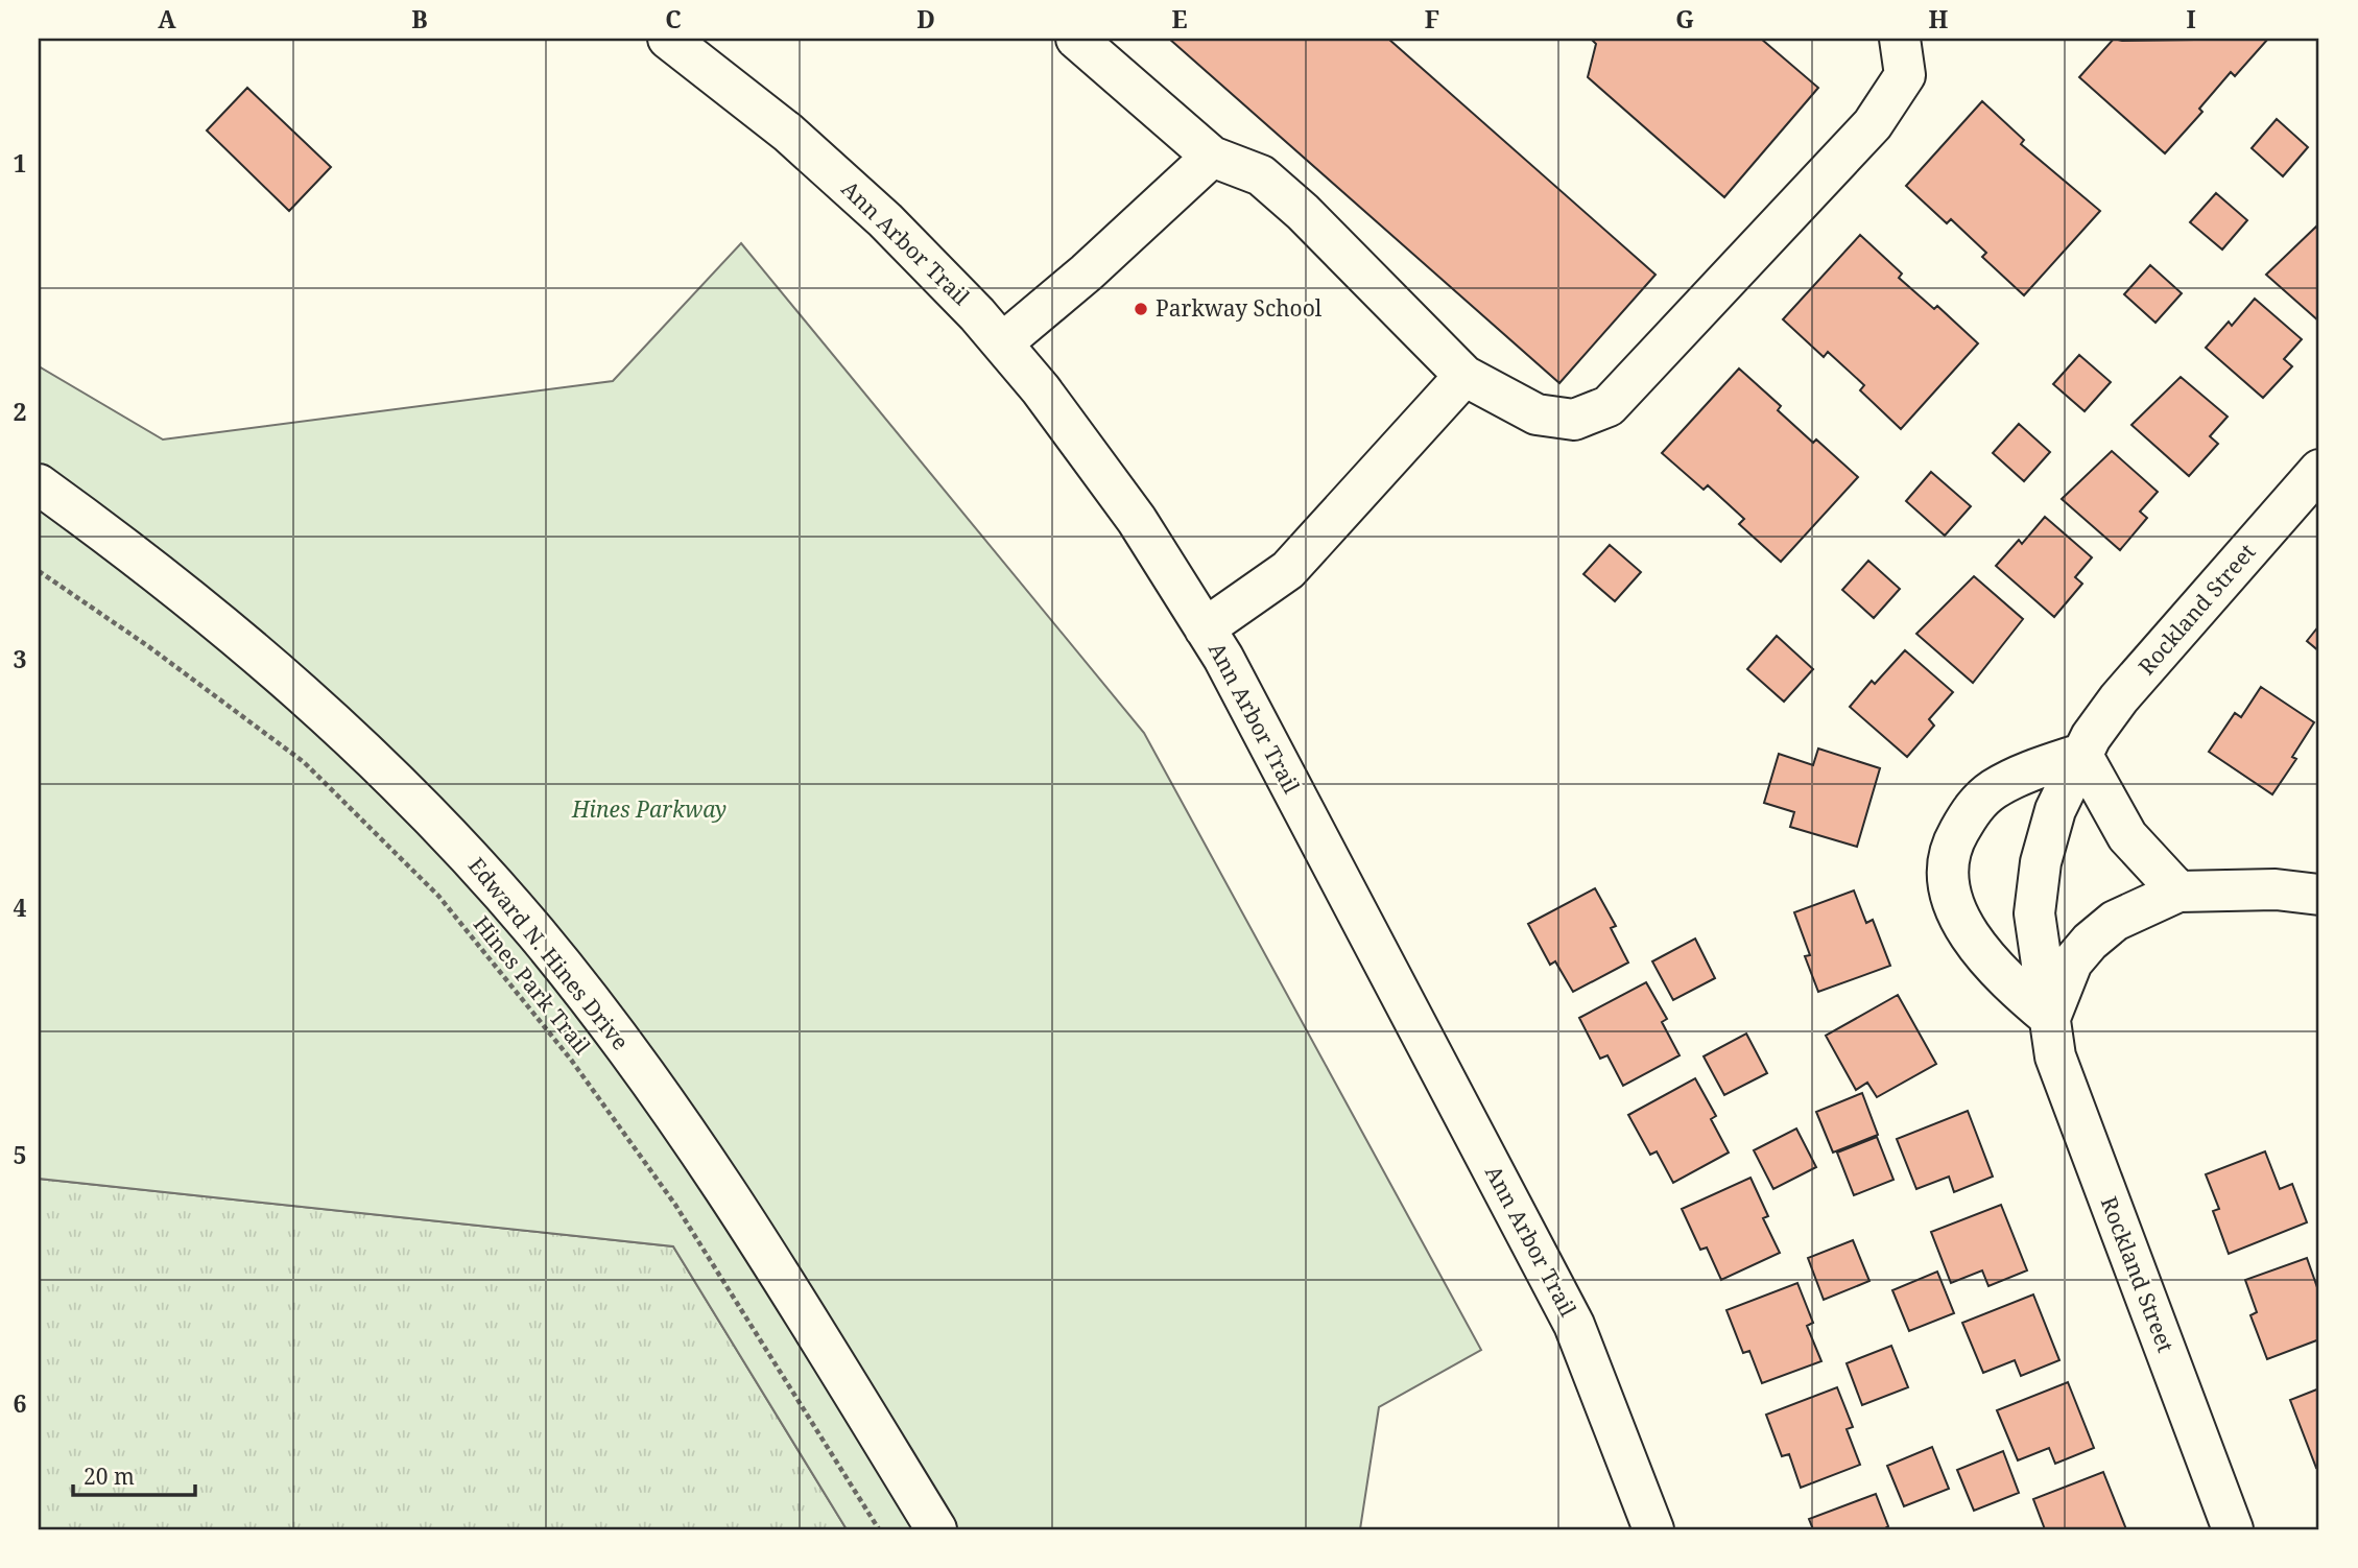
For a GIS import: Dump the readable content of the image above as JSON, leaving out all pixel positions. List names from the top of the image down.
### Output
{
  "streets": {
    "street": ["Ann Arbor Trail", "Rockland Street", "Edward N. Hines Drive"],
    "path": ["Hines Park Trail"]
  },
  "parks": ["Hines Parkway"],
  "places": ["Parkway School"],
  "scale_bar": "20 m",
  "grid": {
    "columns": [
      "A",
      "B",
      "C",
      "D",
      "E",
      "F",
      "G",
      "H",
      "I"
    ],
    "rows": [
      "1",
      "2",
      "3",
      "4",
      "5",
      "6"
    ]
  }
}
